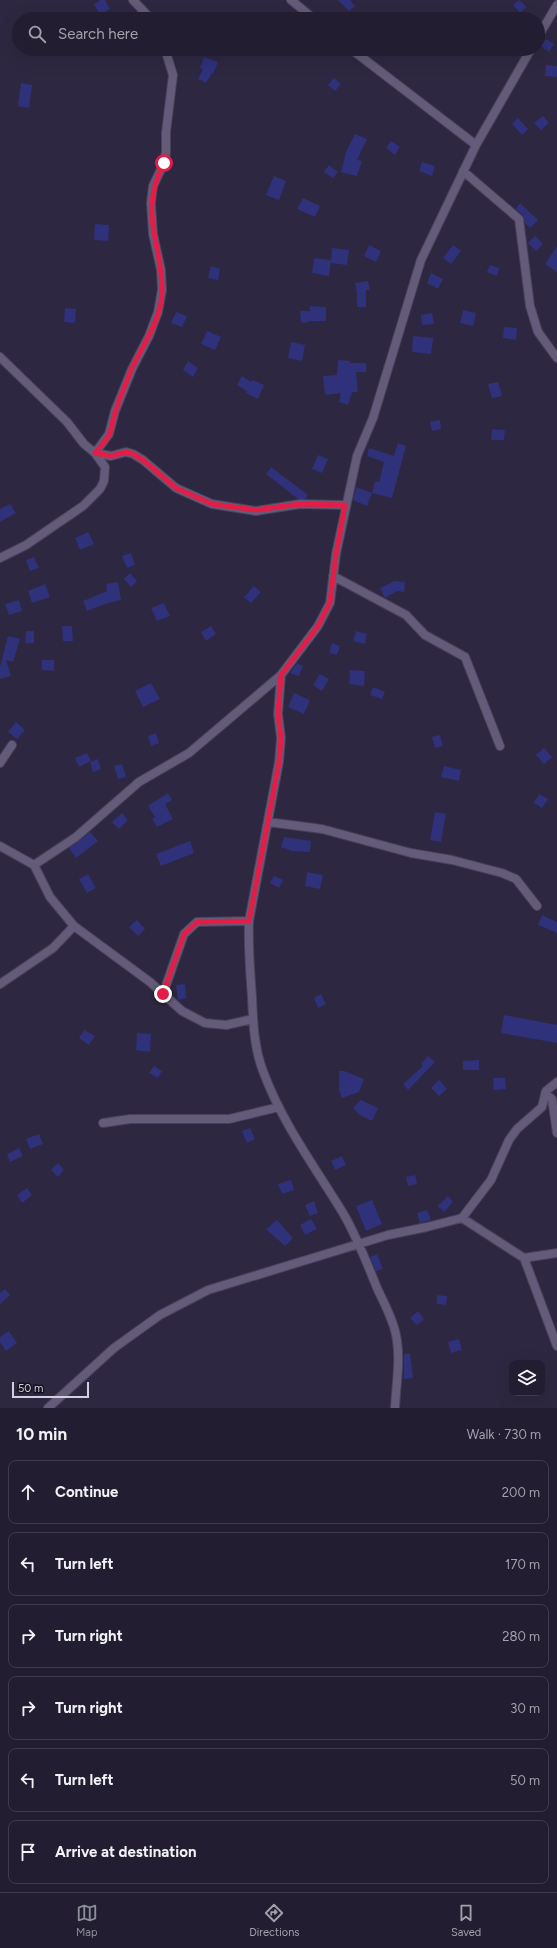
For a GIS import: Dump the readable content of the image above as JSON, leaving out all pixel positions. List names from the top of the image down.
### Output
{
  "scale_bar": "50 m",
  "page": {
    "search": "Search here",
    "scale": "50 m",
    "heading": ["10 min", "Walk · 730 m"],
    "list": [
      ["Continue", "200 m"],
      ["Turn left", "170 m"],
      ["Turn right", "280 m"],
      ["Turn right", "30 m"],
      ["Turn left", "50 m"],
      "Arrive at destination"
    ],
    "nav": ["Map", "Directions", "Saved"]
  }
}
